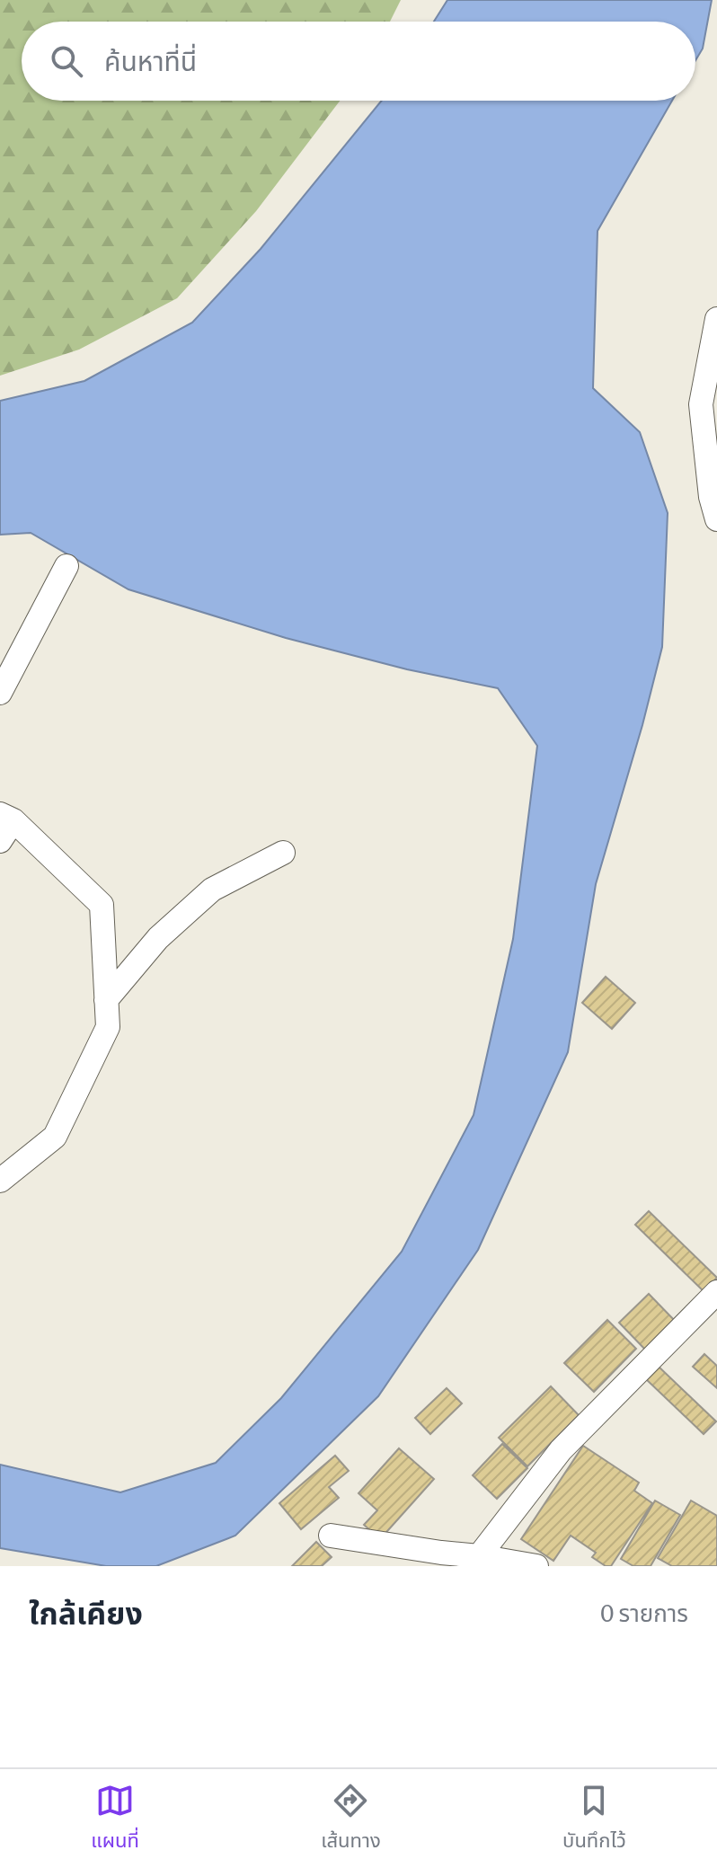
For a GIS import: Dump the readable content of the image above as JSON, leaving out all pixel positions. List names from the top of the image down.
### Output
{
  "page": {
    "search": "ค้นหาที่นี่",
    "heading": ["ใกล้เคียง", "0 รายการ"],
    "nav": ["แผนที่", "เส้นทาง", "บันทึกไว้"]
  }
}
